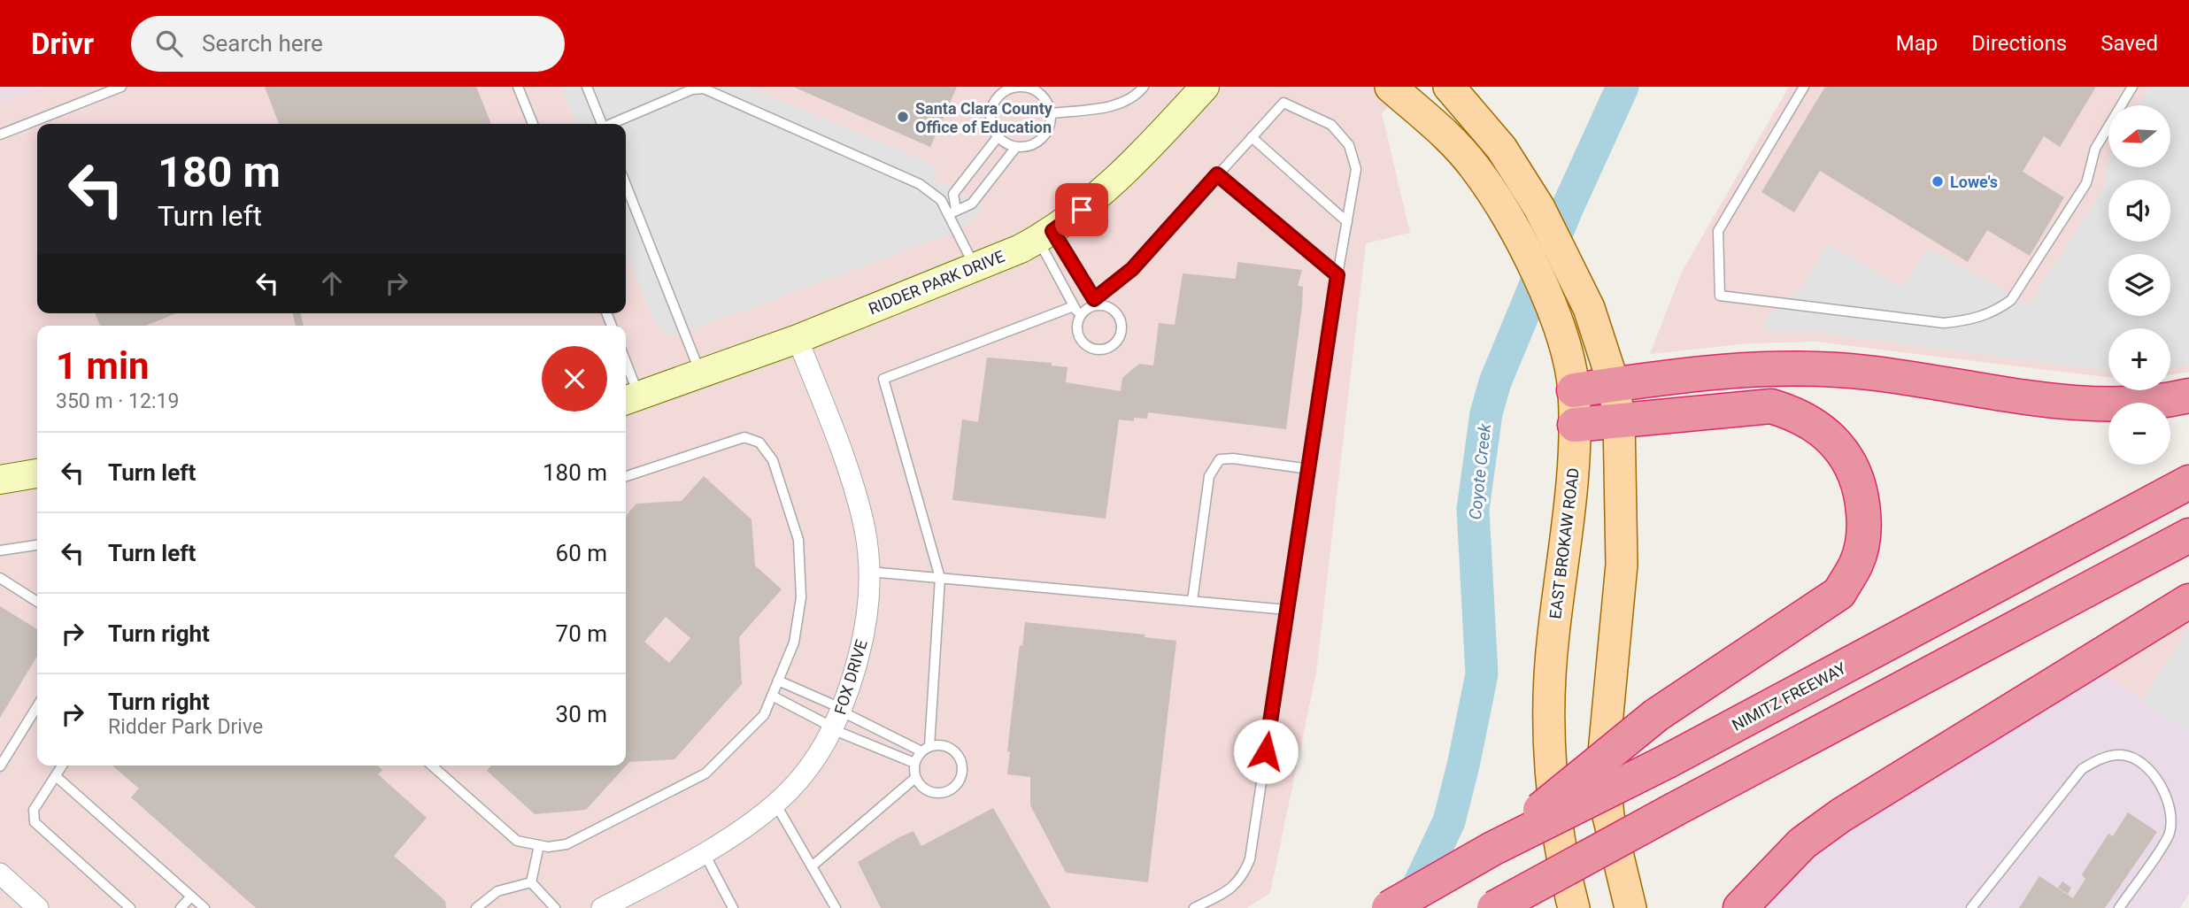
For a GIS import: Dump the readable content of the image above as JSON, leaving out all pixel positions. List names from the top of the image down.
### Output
{
  "streets": {
    "highway": ["NIMITZ FREEWAY"],
    "main road": ["EAST BROKAW ROAD"],
    "street": ["RIDDER PARK DRIVE", "FOX DRIVE"]
  },
  "crossings": [
    ["RIDDER PARK DRIVE", "FOX DRIVE"]
  ],
  "water": ["Coyote Creek"],
  "places": ["Santa Clara County Office of Education", "Lowe's"],
  "north": "left",
  "page": {
    "header": "Drivr",
    "search": "Search here",
    "nav": ["Map", "Directions", "Saved"],
    "map_buttons": ["+", "−"],
    "turn": ["180 m", "Turn left"],
    "heading": ["1 min", "350 m · 12:19"],
    "list": [
      {
        "name": "Turn left",
        "value": "180 m"
      },
      {
        "name": "Turn left",
        "value": "60 m"
      },
      {
        "name": "Turn right",
        "value": "70 m"
      },
      {
        "name": "Turn right",
        "note": "Ridder Park Drive",
        "value": "30 m"
      }
    ]
  }
}
